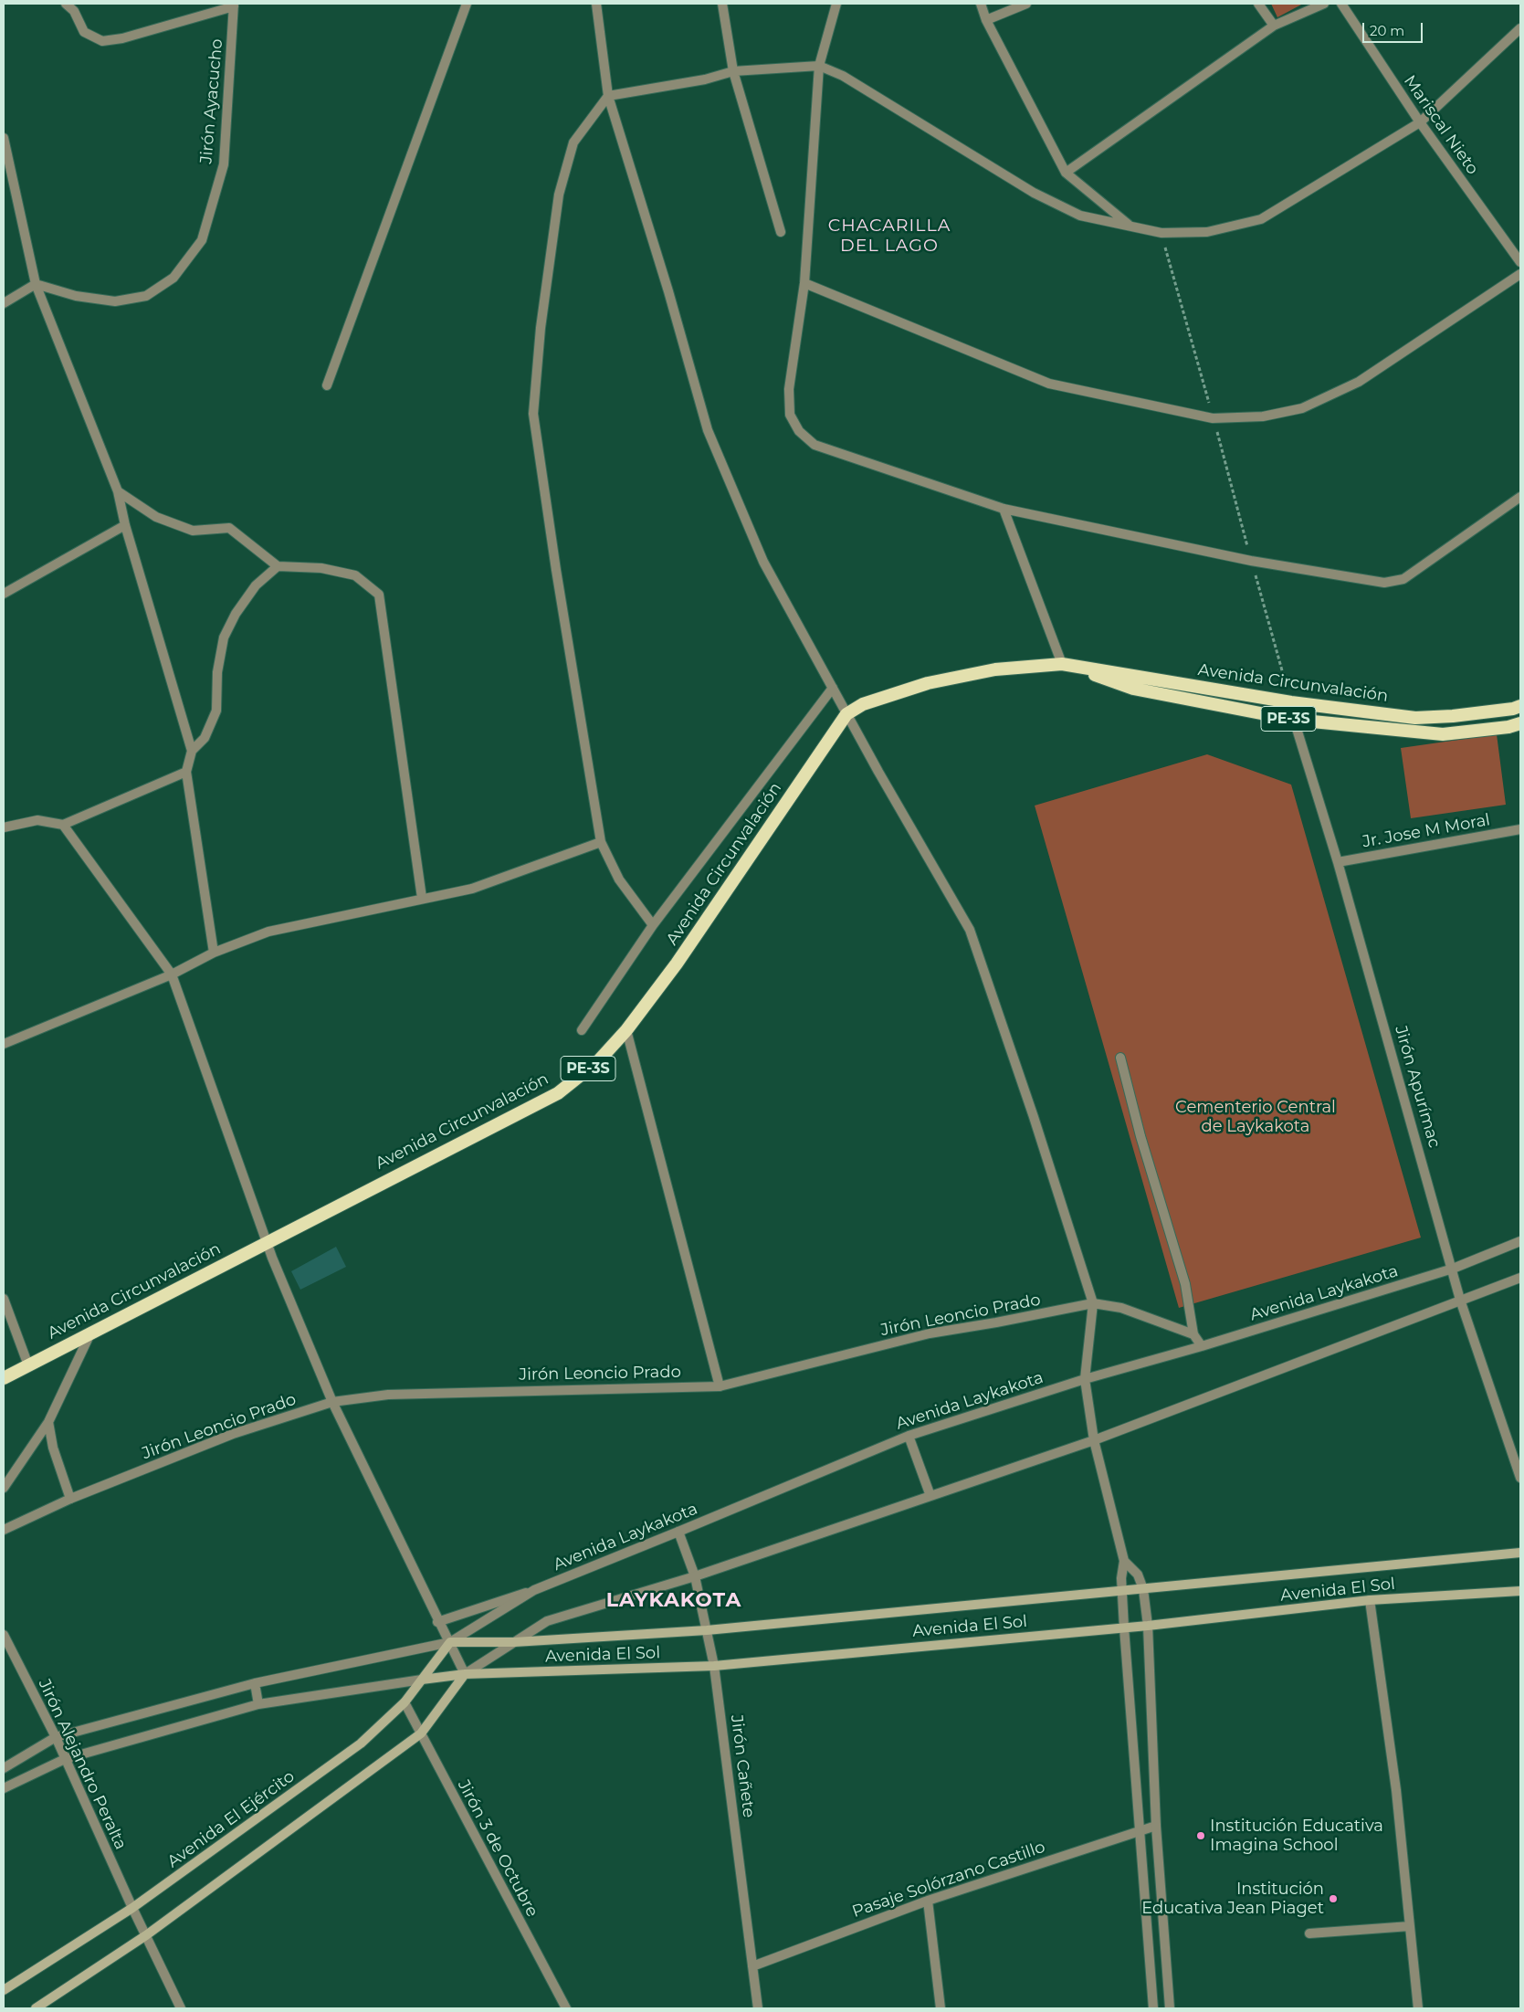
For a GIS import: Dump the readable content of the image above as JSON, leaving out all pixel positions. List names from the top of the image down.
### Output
{
  "streets": {
    "highway": ["Avenida Circunvalación", "PE-3S"],
    "main road": ["Avenida El Sol", "Avenida El Ejército"],
    "street": [
      "Jirón Ayacucho",
      "Mariscal Nieto",
      "Jr. Jose M Moral",
      "Jirón Apurímac",
      "Avenida Laykakota",
      "Jirón Leoncio Prado",
      "Jirón Alejandro Peralta",
      "Jirón Cañete",
      "Jirón 3 de Octubre",
      "Pasaje Solórzano Castillo"
    ]
  },
  "crossings": [
    ["Avenida Circunvalación", "Jirón Apurímac"],
    ["Jr. Jose M Moral", "Jirón Apurímac"],
    ["Jirón Apurímac", "Avenida Laykakota"],
    ["Avenida Laykakota", "Avenida El Sol"],
    ["Avenida Laykakota", "Jirón Alejandro Peralta"],
    ["Avenida Laykakota", "Jirón Cañete"],
    ["Avenida Laykakota", "Avenida El Ejército"],
    ["Avenida El Sol", "Jirón Cañete"],
    ["Avenida El Sol", "Avenida El Ejército"],
    ["Jirón Alejandro Peralta", "Avenida El Ejército"],
    ["Jirón Cañete", "Pasaje Solórzano Castillo"],
    ["Avenida El Ejército", "Jirón 3 de Octubre"]
  ],
  "districts": ["CHACARILLA DEL LAGO", "LAYKAKOTA"],
  "parks": ["Cementerio Central de Laykakota"],
  "places": ["Institución Educativa Imagina School", "Institución Educativa Jean Piaget"],
  "scale_bar": "20 m"
}
